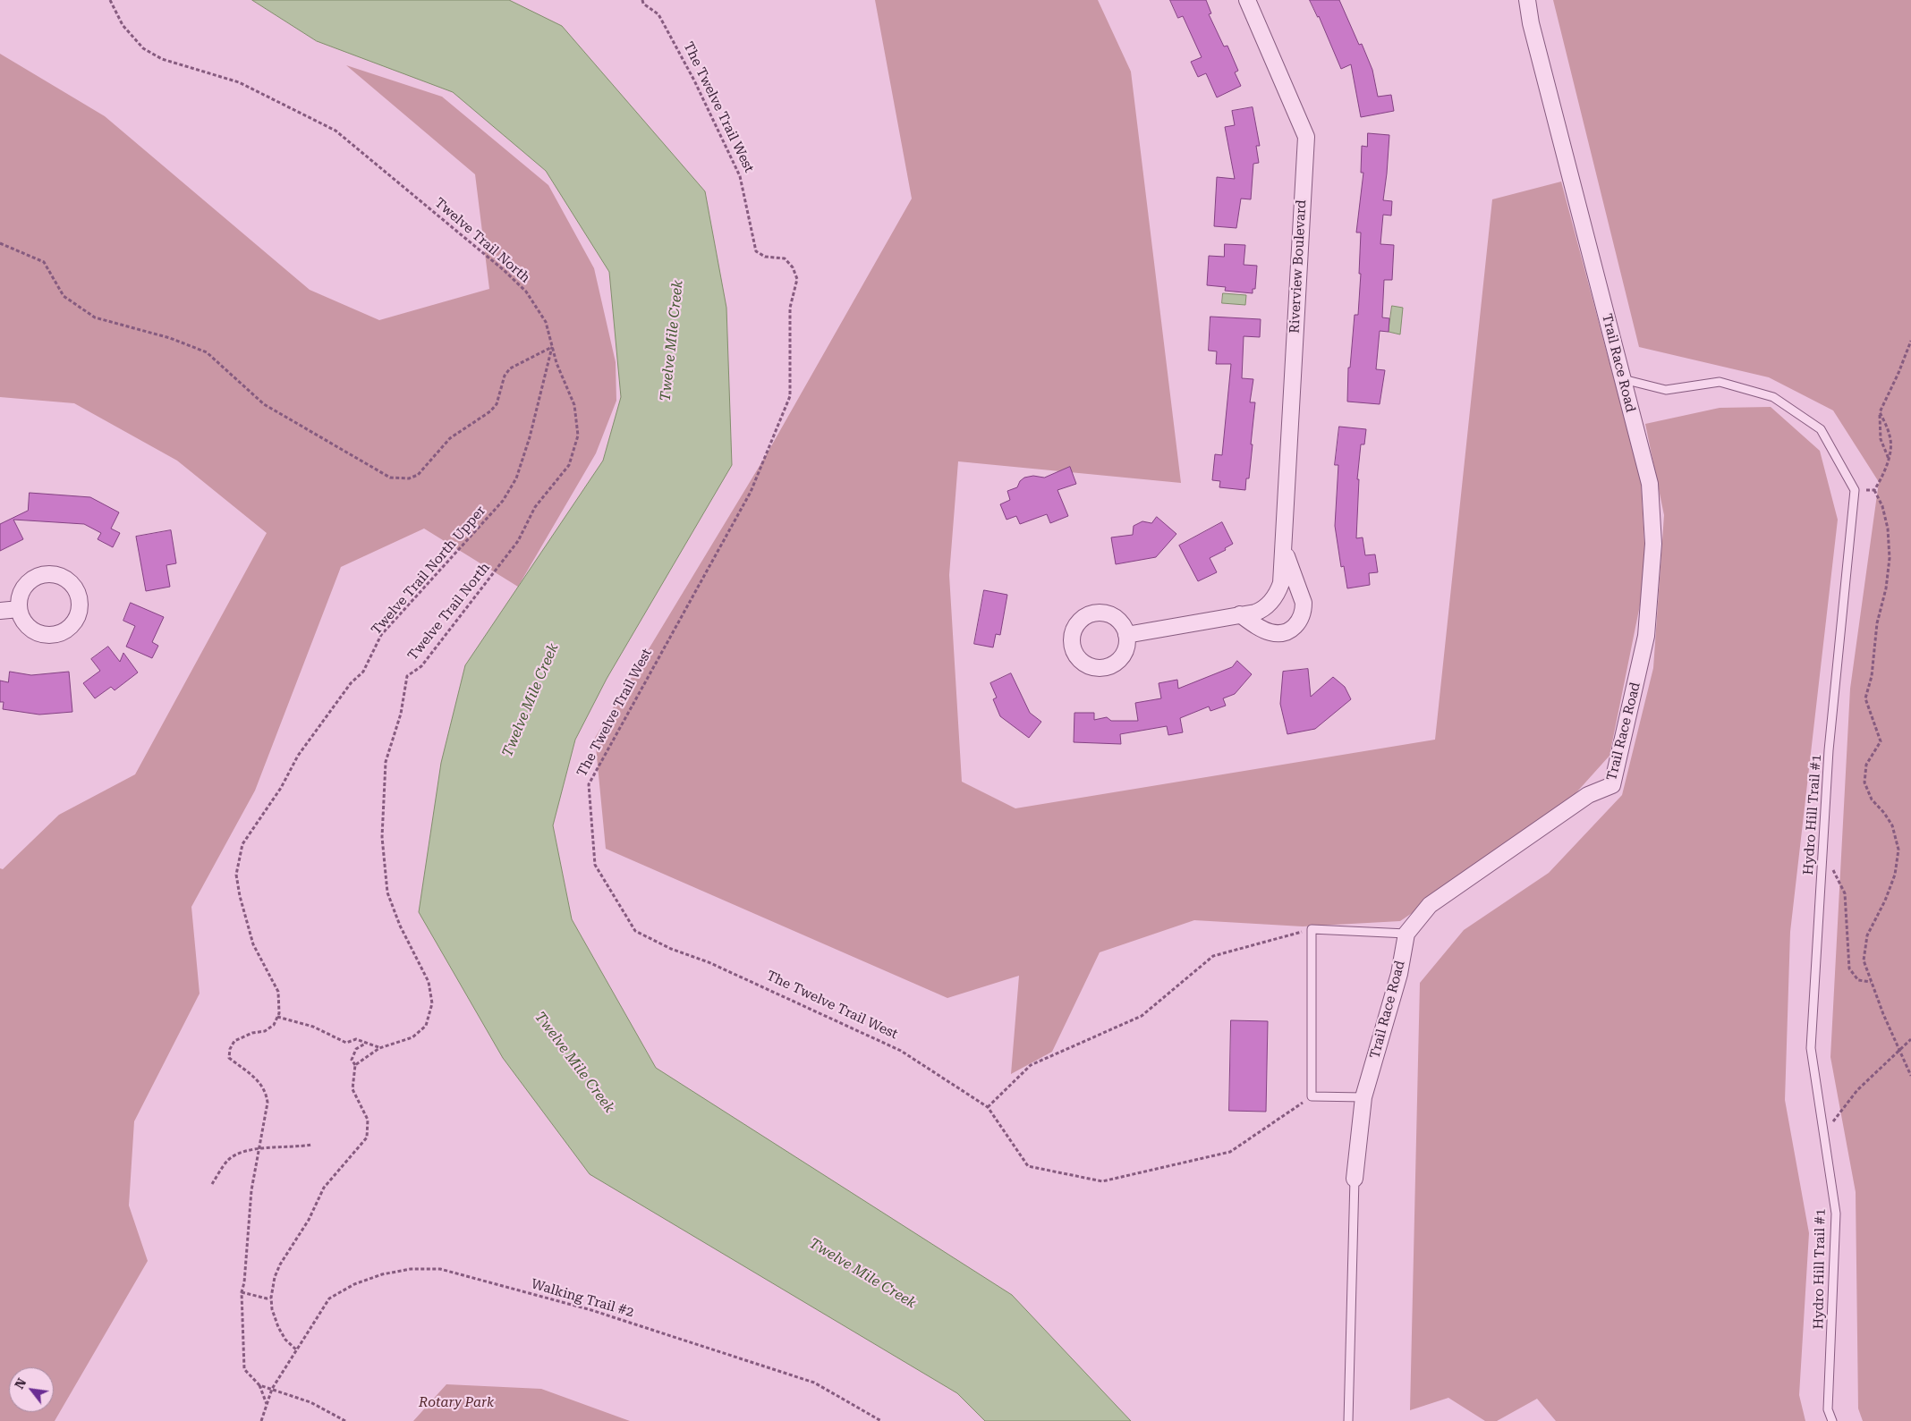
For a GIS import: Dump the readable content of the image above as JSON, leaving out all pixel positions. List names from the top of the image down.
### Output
{
  "streets": {
    "street": ["Riverview Boulevard", "Trail Race Road"],
    "lane": ["Hydro Hill Trail #1"],
    "path": [
      "The Twelve Trail West",
      "Twelve Trail North",
      "Twelve Trail North Upper",
      "Walking Trail #2"
    ]
  },
  "crossings": [
    ["Twelve Trail North", "Twelve Trail North Upper"]
  ],
  "water": ["Twelve Mile Creek"],
  "parks": ["Rotary Park"],
  "north": "top left"
}
